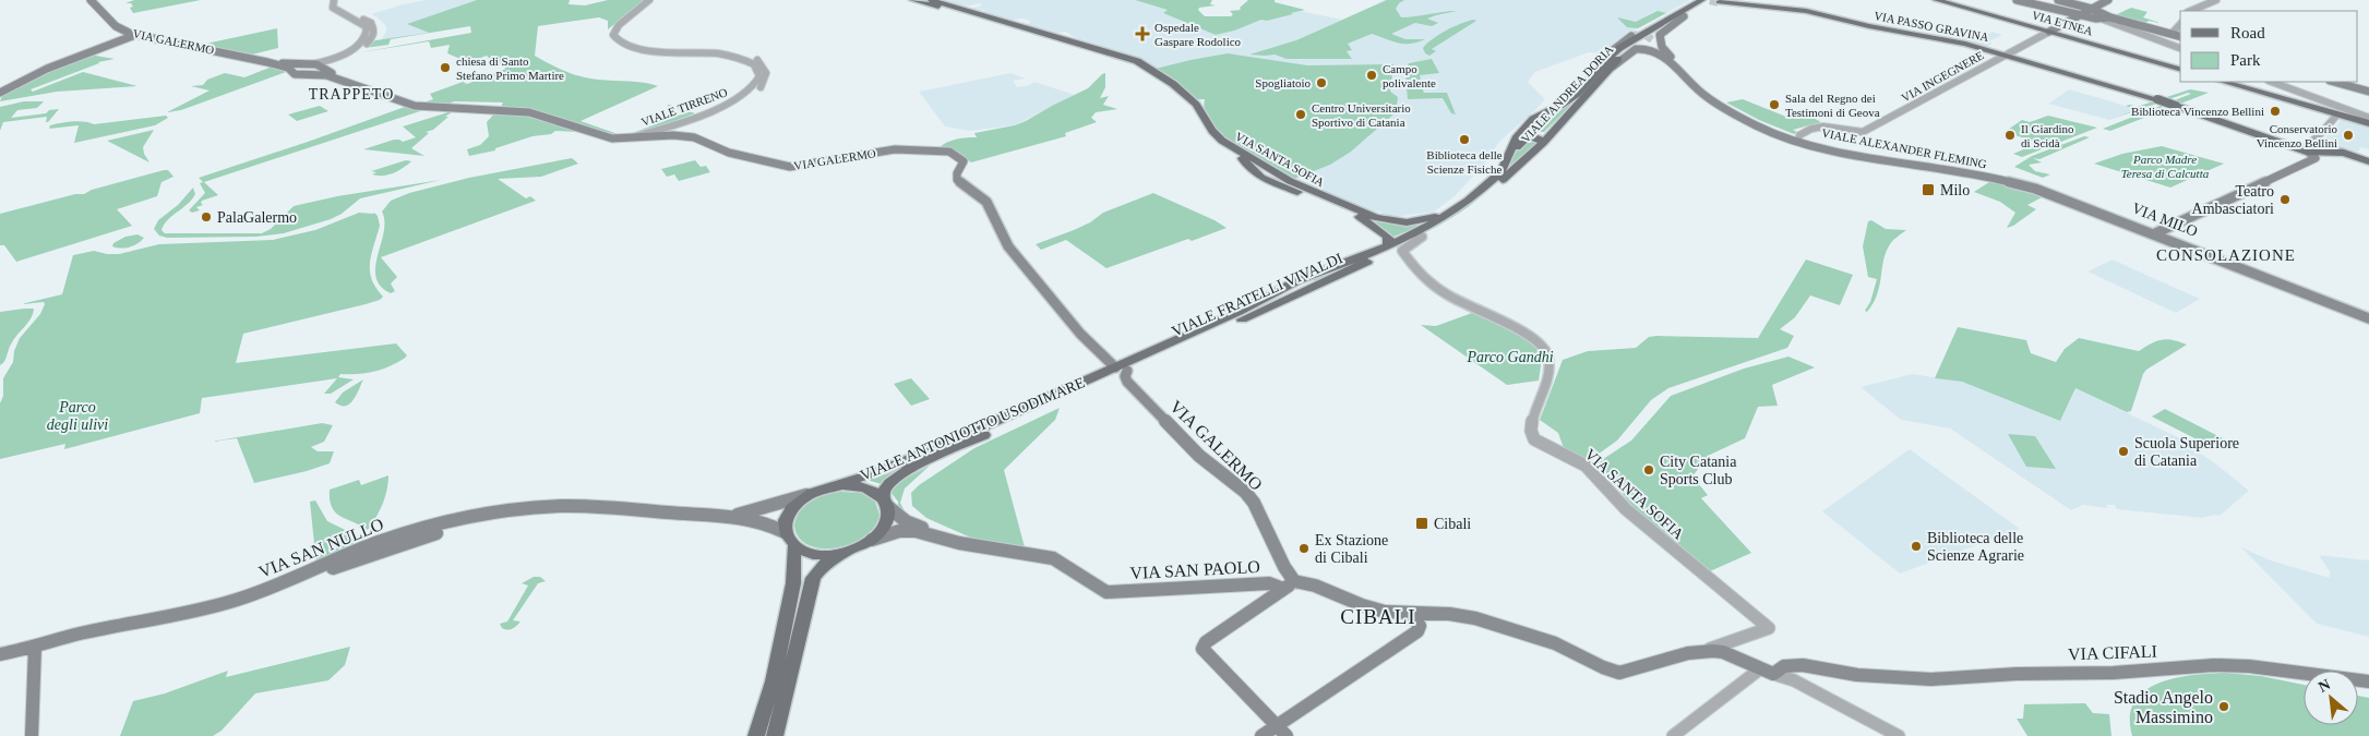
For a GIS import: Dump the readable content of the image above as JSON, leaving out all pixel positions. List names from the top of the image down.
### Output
{
  "streets": {
    "main road": [
      "VIA ETNEA",
      "VIA PASSO GRAVINA",
      "VIA GALERMO",
      "VIA INGEGNERE",
      "VIALE ANDREA DORIA",
      "VIALE ALEXANDER FLEMING",
      "VIA SANTA SOFIA",
      "VIA MILO",
      "VIALE FRATELLI VIVALDI",
      "VIALE ANTONIOTTO USODIMARE",
      "VIA SAN NULLO",
      "VIA SAN PAOLO",
      "VIA CIFALI"
    ],
    "street": ["VIALE TIRRENO"]
  },
  "crossings": [
    ["VIA ETNEA", "VIA INGEGNERE"],
    ["VIA PASSO GRAVINA", "VIA INGEGNERE"],
    ["VIA PASSO GRAVINA", "VIALE ANDREA DORIA"],
    ["VIA GALERMO", "VIALE TIRRENO"],
    ["VIA GALERMO", "VIALE FRATELLI VIVALDI"],
    ["VIA GALERMO", "VIALE ANTONIOTTO USODIMARE"],
    ["VIA GALERMO", "VIA SAN PAOLO"],
    ["VIA INGEGNERE", "VIALE ALEXANDER FLEMING"],
    ["VIALE ANDREA DORIA", "VIALE ALEXANDER FLEMING"],
    ["VIALE ANDREA DORIA", "VIA SANTA SOFIA"],
    ["VIALE ANDREA DORIA", "VIALE FRATELLI VIVALDI"],
    ["VIALE ALEXANDER FLEMING", "VIA MILO"],
    ["VIA SANTA SOFIA", "VIALE FRATELLI VIVALDI"],
    ["VIALE FRATELLI VIVALDI", "VIALE ANTONIOTTO USODIMARE"]
  ],
  "districts": ["TRAPPETO", "CONSOLAZIONE", "CIBALI"],
  "parks": ["Parco Madre Teresa di Calcutta", "Parco Gandhi", "Parco degli ulivi"],
  "places": {
    "health": ["Ospedale Gaspare Rodolico"],
    "other": [
      "chiesa di Santo Stefano Primo Martire",
      "Campo polivalente",
      "Spogliatoio",
      "Sala del Regno dei Testimoni di Geova",
      "Biblioteca Vincenzo Bellini",
      "Centro Universitario Sportivo di Catania",
      "Il Giardino di Scidà",
      "Conservatorio Vincenzo Bellini",
      "Biblioteca delle Scienze Fisiche",
      "Teatro Ambasciatori",
      "PalaGalermo",
      "Scuola Superiore di Catania",
      "City Catania Sports Club",
      "Biblioteca delle Scienze Agrarie",
      "Ex Stazione di Cibali",
      "Stadio Angelo Massimino"
    ],
    "transit": ["Milo", "Cibali"]
  },
  "legend": ["Road", "Park"],
  "north": "top left"
}
